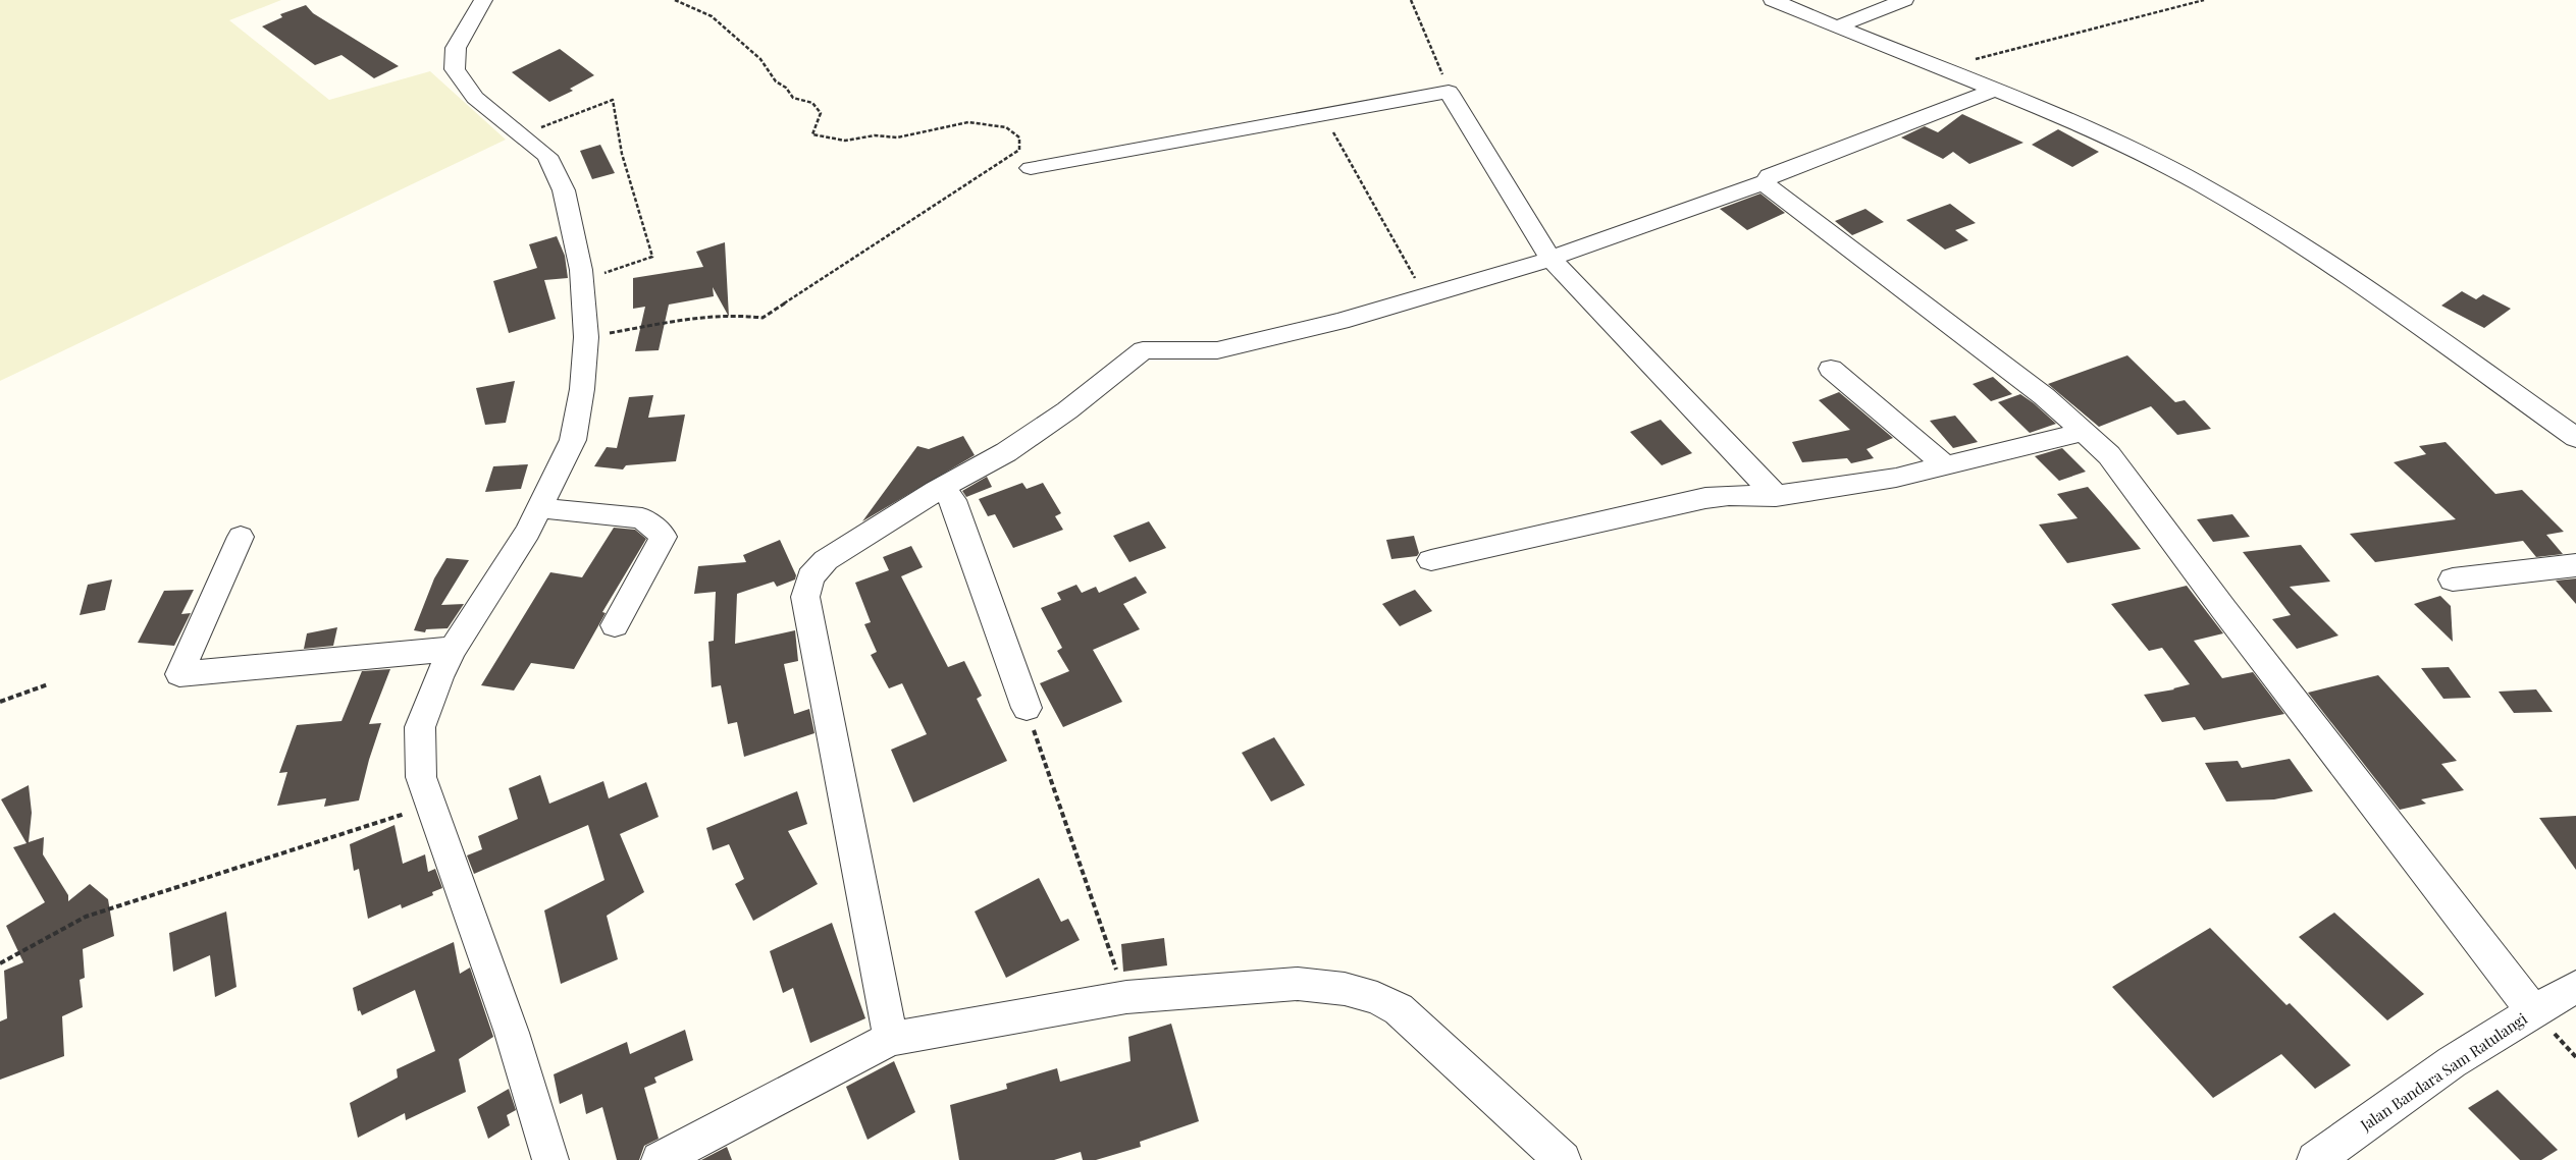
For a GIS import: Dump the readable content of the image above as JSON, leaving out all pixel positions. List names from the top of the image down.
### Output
{
  "streets": {
    "street": ["Jalan Bandara Sam Ratulangi"]
  }
}
